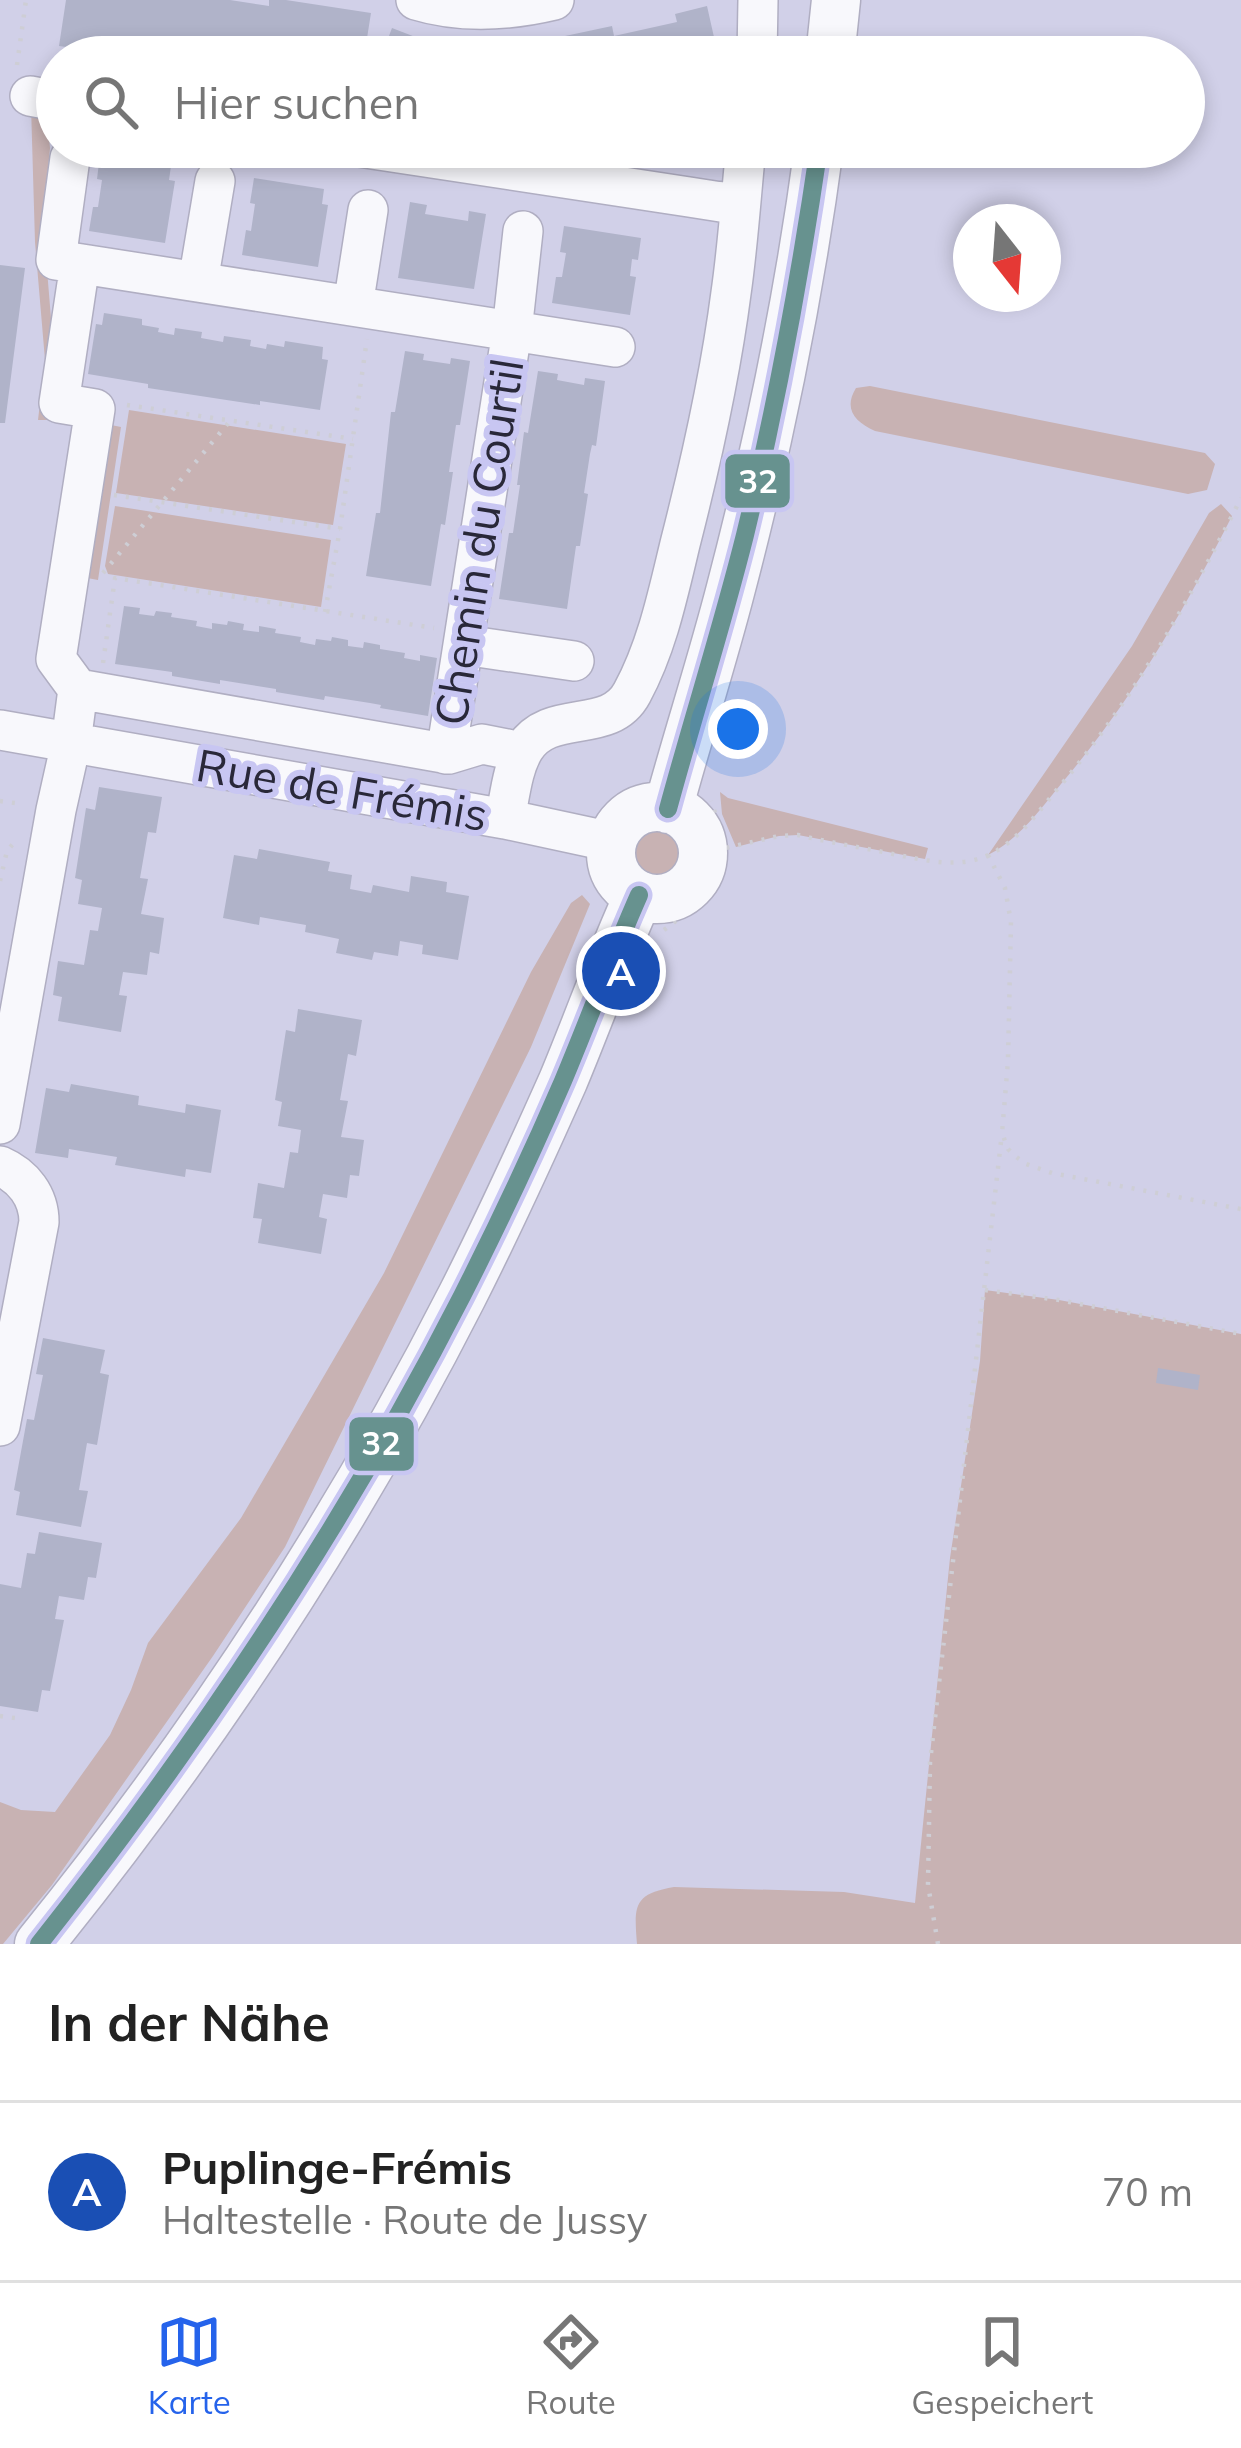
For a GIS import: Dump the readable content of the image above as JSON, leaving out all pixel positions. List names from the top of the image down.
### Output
{
  "streets": {
    "street": ["Chemin du Courtil", "Rue de Frémis"]
  },
  "crossings": [
    ["Chemin du Courtil", "Rue de Frémis"]
  ],
  "lines": ["transit line 32"],
  "north": "bottom",
  "page": {
    "search": "Hier suchen",
    "pins": "A",
    "heading": "In der Nähe",
    "list": [
      {
        "mark": "A",
        "name": "Puplinge-Frémis",
        "note": "Haltestelle · Route de Jussy",
        "value": "70 m"
      }
    ],
    "nav": ["Karte", "Route", "Gespeichert"]
  }
}
